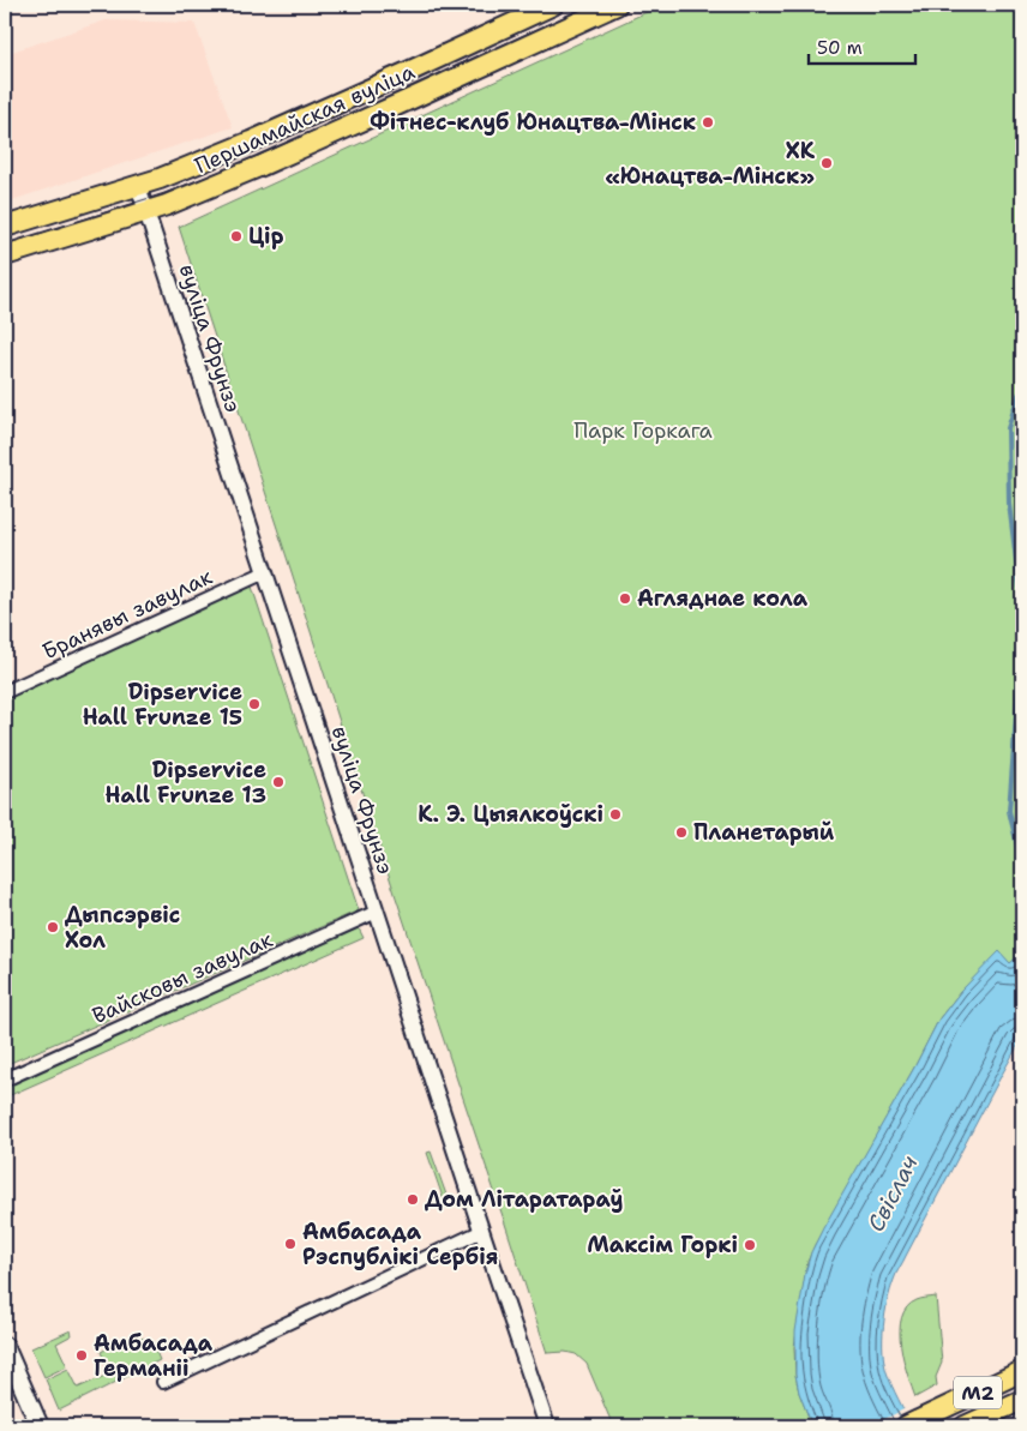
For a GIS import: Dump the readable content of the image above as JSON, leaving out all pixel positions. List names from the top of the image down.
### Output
{
  "streets": {
    "main road": ["Першамайская вуліца", "М2"],
    "street": ["вуліца Фрунзэ", "Бранявы завулак", "Вайсковы завулак"]
  },
  "crossings": [
    ["Першамайская вуліца", "вуліца Фрунзэ"],
    ["вуліца Фрунзэ", "Бранявы завулак"],
    ["вуліца Фрунзэ", "Вайсковы завулак"]
  ],
  "water": ["Свіслач"],
  "parks": ["Парк Горкага"],
  "places": [
    "Фітнес-клуб Юнацтва-Мінск",
    "ХК «Юнацтва-Мінск»",
    "Цір",
    "Агляднае кола",
    "Dipservice Hall Frunze 15",
    "Dipservice Hall Frunze 13",
    "К. Э. Цыялкоўскі",
    "Планетарый",
    "Дыпсэрвіс Хол",
    "Дом Літаратараў",
    "Амбасада Рэспублікі Сербія",
    "Максім Горкі",
    "Амбасада Германіі"
  ],
  "scale_bar": "50 m"
}
